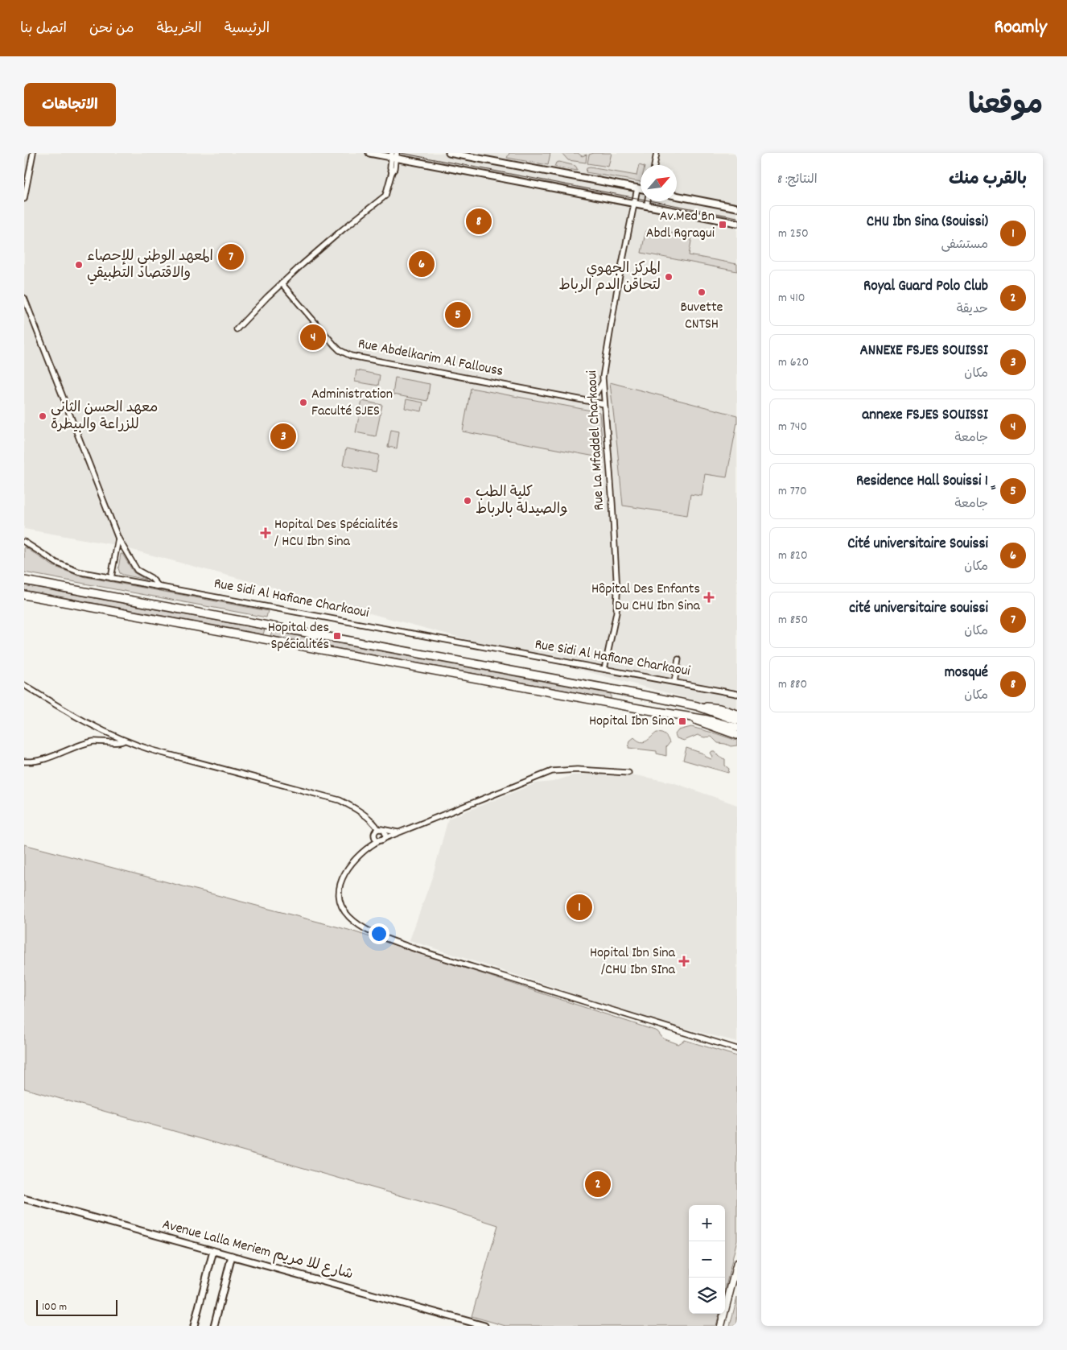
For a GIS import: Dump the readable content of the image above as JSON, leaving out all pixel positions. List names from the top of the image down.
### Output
{
  "streets": {
    "street": [
      "Rue Abdelkarim Al Fallouss",
      "Rue La Mfaddel Charkaoui",
      "Rue Sidi Al Hafiane Charkaoui",
      "Avenue Lalla Meriem شارع للا مريم"
    ]
  },
  "crossings": [
    ["Rue Abdelkarim Al Fallouss", "Rue La Mfaddel Charkaoui"],
    ["Rue La Mfaddel Charkaoui", "Rue Sidi Al Hafiane Charkaoui"]
  ],
  "places": {
    "transit": ["Av.Med Bn Abdl Rgragui", "Hopital des Spécialités", "Hopital Ibn Sina"],
    "other": [
      "المعهد الوطني للإحصاء والاقتصاد التطبيقي",
      "المركز الجهوي لتحاقن الدم الرباط",
      "Buvette CNTSH",
      "Administration Faculté SJES",
      "معهد الحسن الثاني للزراعة والبيطرة",
      "كلية الطب والصيدلة بالرباط"
    ],
    "health": ["Hopital Des Spécialités / HCU Ibn Sina", "Hôpital Des Enfants Du CHU Ibn Sina", "Hopital Ibn Sina /CHU Ibn SIna"]
  },
  "scale_bar": "100 m",
  "north": "top right",
  "page": {
    "header": "Roamly",
    "nav": [
      "الرئيسية",
      "الخريطة",
      "من نحن",
      "اتصل بنا"
    ],
    "title": "موقعنا",
    "buttons": "الاتجاهات",
    "heading": ["بالقرب منك", "النتائج: 8"],
    "list": [
      {
        "mark": "1",
        "name": "CHU Ibn Sina (Souissi)",
        "note": "مستشفى",
        "value": "250 m"
      },
      {
        "mark": "2",
        "name": "Royal Guard Polo Club",
        "note": "حديقة",
        "value": "410 m"
      },
      {
        "mark": "3",
        "name": "ANNEXE FSJES SOUISSI",
        "note": "مكان",
        "value": "620 m"
      },
      {
        "mark": "4",
        "name": "annexe FSJES SOUISSI",
        "note": "جامعة",
        "value": "740 m"
      },
      {
        "mark": "5",
        "name": "ٍResidence Hall Souissi 1",
        "note": "جامعة",
        "value": "770 m"
      },
      {
        "mark": "6",
        "name": "Cité universitaire Souissi",
        "note": "مكان",
        "value": "820 m"
      },
      {
        "mark": "7",
        "name": "cité universitaire souissi",
        "note": "مكان",
        "value": "850 m"
      },
      {
        "mark": "8",
        "name": "mosqué",
        "note": "مكان",
        "value": "880 m"
      }
    ],
    "pins": [
      "8",
      "7",
      "6",
      "5",
      "4",
      "3",
      "1",
      "2"
    ],
    "map_buttons": ["+", "−"],
    "scale": "100 m"
  }
}
